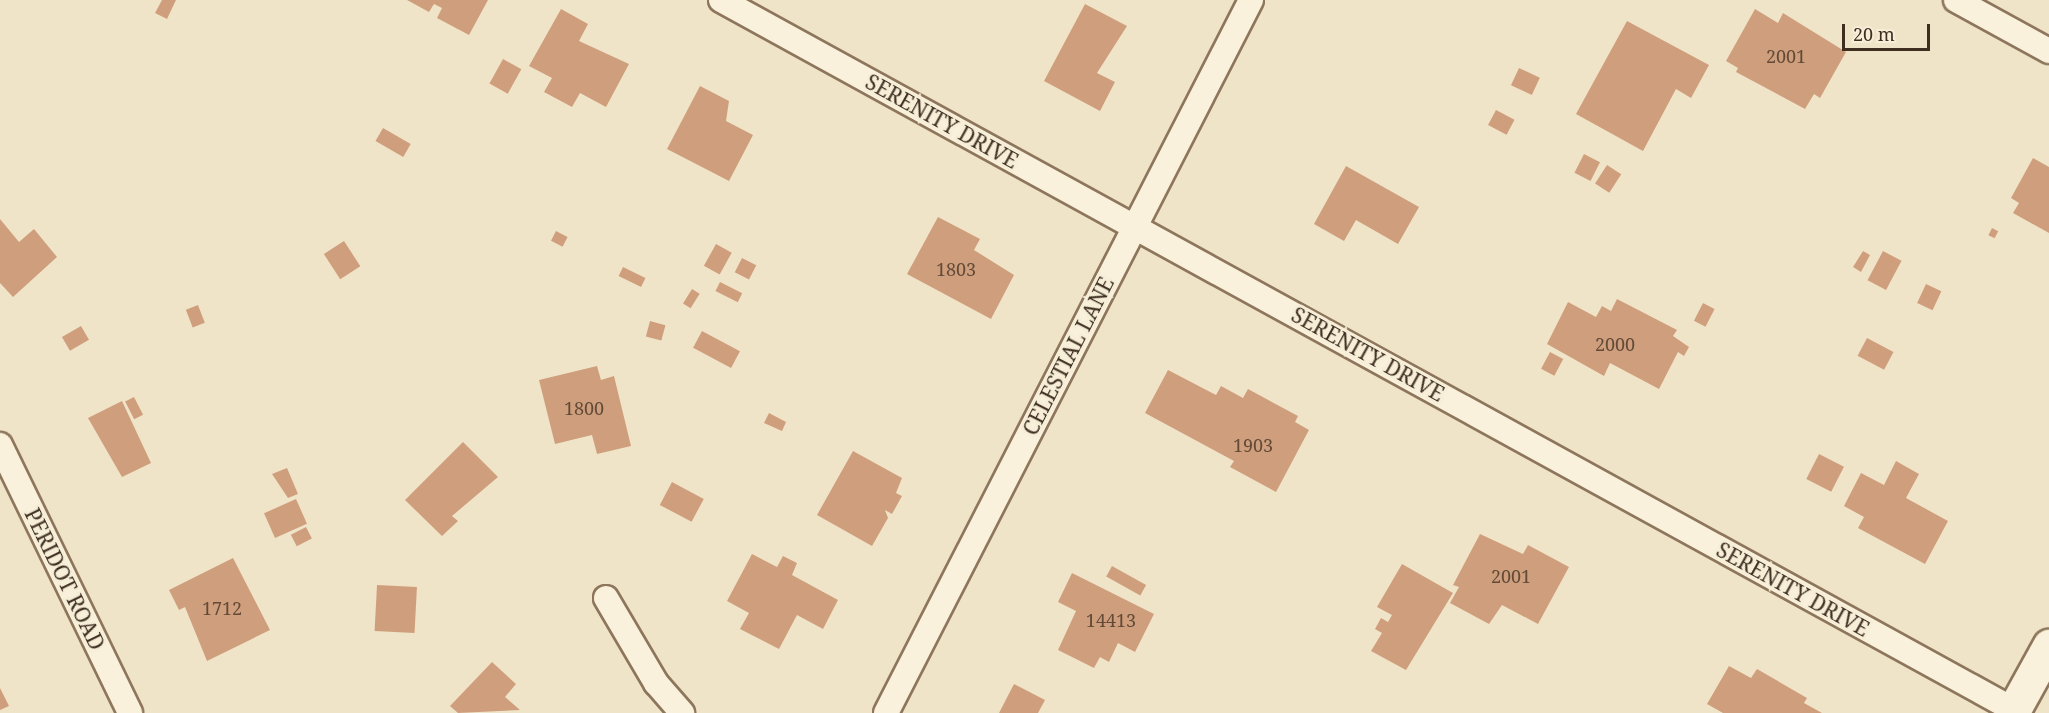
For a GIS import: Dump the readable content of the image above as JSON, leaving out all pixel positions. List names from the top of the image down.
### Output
{
  "streets": {
    "street": ["SERENITY DRIVE", "CELESTIAL LANE", "PERIDOT ROAD"]
  },
  "crossings": [
    ["SERENITY DRIVE", "CELESTIAL LANE"]
  ],
  "house_numbers": [
    "2001",
    "1803",
    "2000",
    "1800",
    "1903",
    "2001",
    "1712",
    "14413"
  ],
  "scale_bar": "20 m"
}
